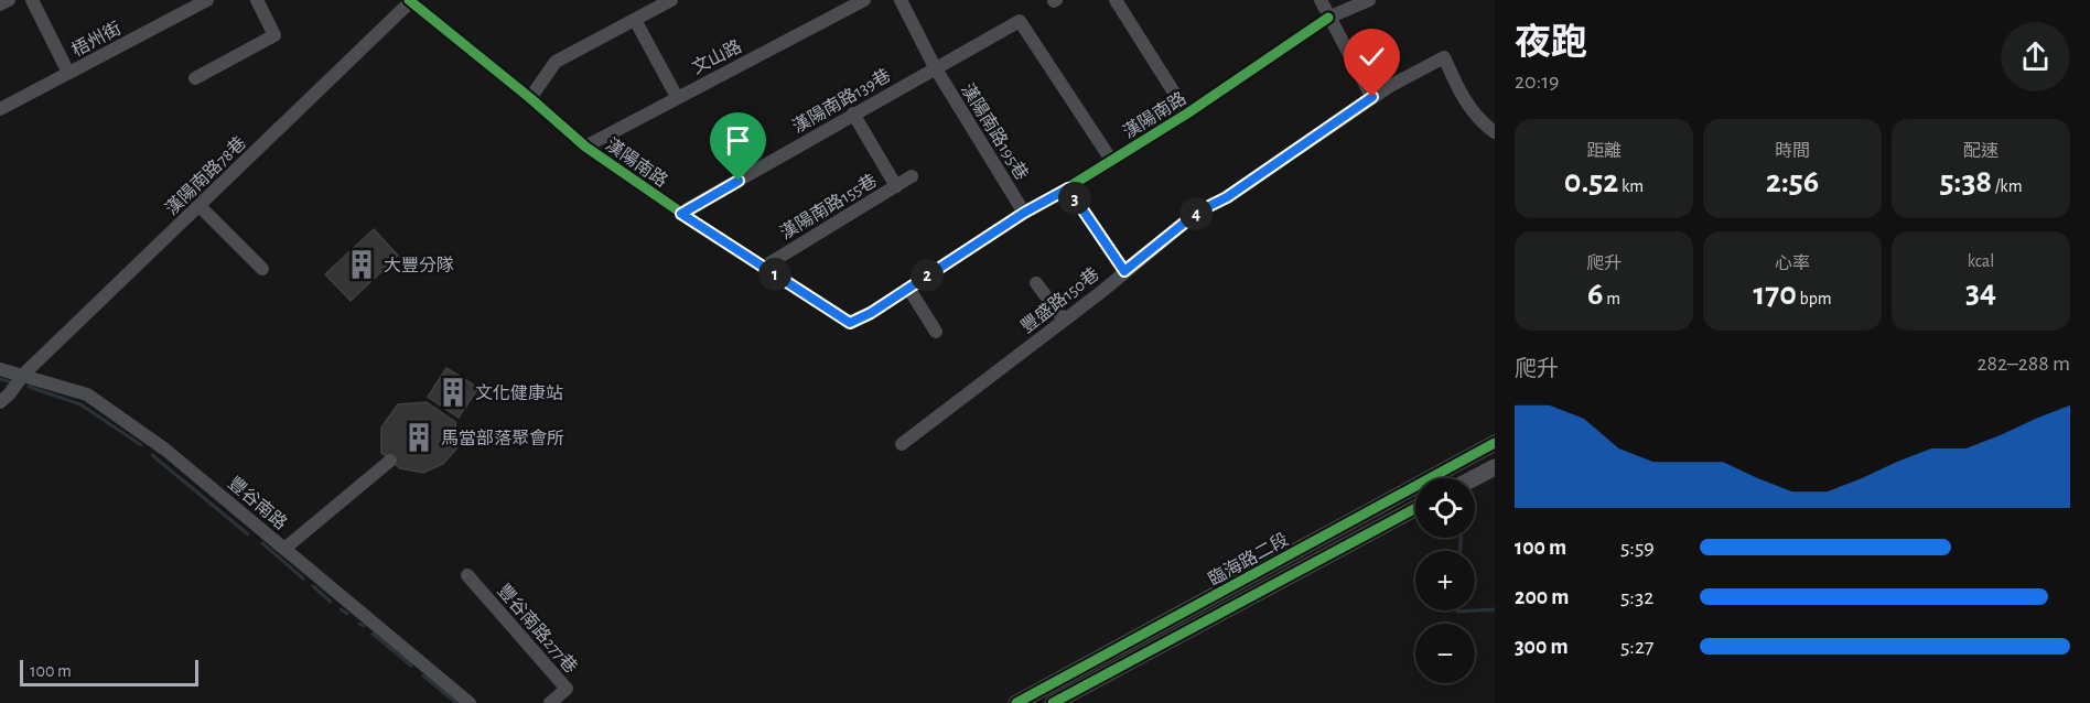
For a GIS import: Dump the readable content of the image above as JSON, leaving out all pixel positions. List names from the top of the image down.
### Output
{
  "streets": {
    "main road": ["臨海路二段"],
    "street": [
      "梧州街",
      "文山路",
      "漢陽南路139巷",
      "漢陽南路",
      "漢陽南路195巷",
      "漢陽南路78巷",
      "漢陽南路155巷",
      "豐盛路150巷",
      "豐谷南路",
      "豐谷南路277巷"
    ]
  },
  "crossings": [
    ["文山路", "漢陽南路"],
    ["漢陽南路139巷", "漢陽南路"],
    ["漢陽南路139巷", "漢陽南路195巷"],
    ["漢陽南路", "漢陽南路195巷"],
    ["漢陽南路", "漢陽南路78巷"],
    ["漢陽南路", "漢陽南路155巷"],
    ["漢陽南路78巷", "豐谷南路"]
  ],
  "places": {
    "building": ["大豐分隊", "文化健康站", "馬當部落聚會所"]
  },
  "scale_bar": "100 m",
  "page": {
    "heading": ["夜跑", "20:19"],
    "stats": [
      ["距離", "0.52 km"],
      ["時間", "2:56"],
      ["配速", "5:38 /km"],
      ["爬升", "6 m"],
      ["心率", "170 bpm"],
      ["kcal", "34"]
    ],
    "pins": [
      "3",
      "4",
      "1",
      "2"
    ],
    "chart": ["爬升", "282–288 m"],
    "map_buttons": ["+", "−"],
    "list": [
      {
        "name": "100 m",
        "note": "5:59"
      },
      {
        "name": "200 m",
        "note": "5:32"
      },
      {
        "name": "300 m",
        "note": "5:27"
      }
    ],
    "scale": "100 m"
  }
}
